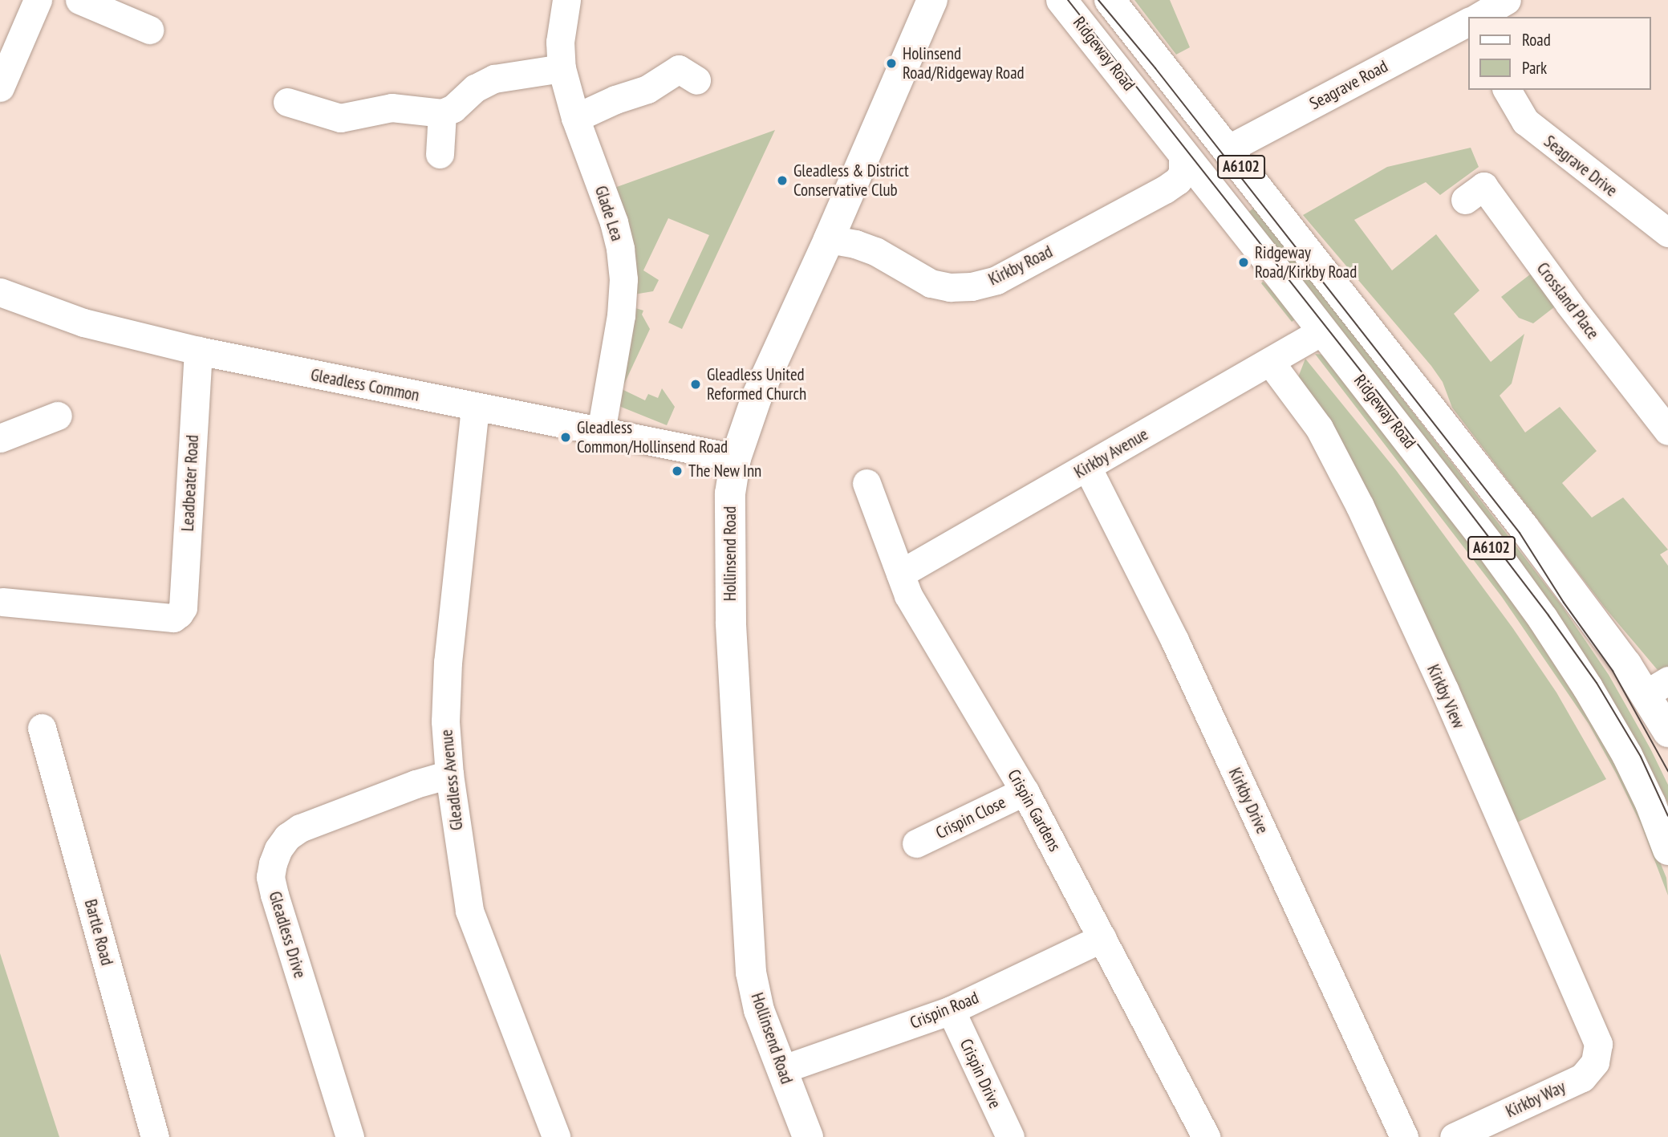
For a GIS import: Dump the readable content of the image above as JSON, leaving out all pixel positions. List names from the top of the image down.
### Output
{
  "streets": {
    "main road": ["Ridgeway Road", "A6102", "Hollinsend Road"],
    "street": [
      "Seagrave Road",
      "Seagrave Drive",
      "Glade Lea",
      "Kirkby Road",
      "Crossland Place",
      "Gleadless Common",
      "Kirkby Avenue",
      "Leadbeater Road",
      "Kirkby View",
      "Gleadless Avenue",
      "Kirkby Drive",
      "Crispin Gardens",
      "Crispin Close",
      "Bartle Road",
      "Gleadless Drive",
      "Crispin Road",
      "Crispin Drive",
      "Kirkby Way"
    ]
  },
  "crossings": [
    ["Ridgeway Road", "Kirkby Road"],
    ["Ridgeway Road", "Kirkby Avenue"],
    ["Seagrave Road", "A6102"],
    ["Glade Lea", "Gleadless Common"],
    ["Kirkby Road", "Hollinsend Road"],
    ["Gleadless Common", "Leadbeater Road"],
    ["Gleadless Common", "Hollinsend Road"],
    ["Gleadless Common", "Gleadless Avenue"],
    ["Kirkby Avenue", "Kirkby View"],
    ["Kirkby Avenue", "Kirkby Drive"],
    ["Kirkby Avenue", "Crispin Gardens"],
    ["Hollinsend Road", "Crispin Road"],
    ["Kirkby View", "Kirkby Way"],
    ["Gleadless Avenue", "Gleadless Drive"],
    ["Crispin Gardens", "Crispin Close"],
    ["Crispin Gardens", "Crispin Road"],
    ["Crispin Road", "Crispin Drive"]
  ],
  "places": [
    "Holinsend Road/Ridgeway Road",
    "Gleadless & District Conservative Club",
    "Ridgeway Road/Kirkby Road",
    "Gleadless United Reformed Church",
    "Gleadless Common/Hollinsend Road",
    "The New Inn"
  ],
  "legend": ["Road", "Park"]
}
